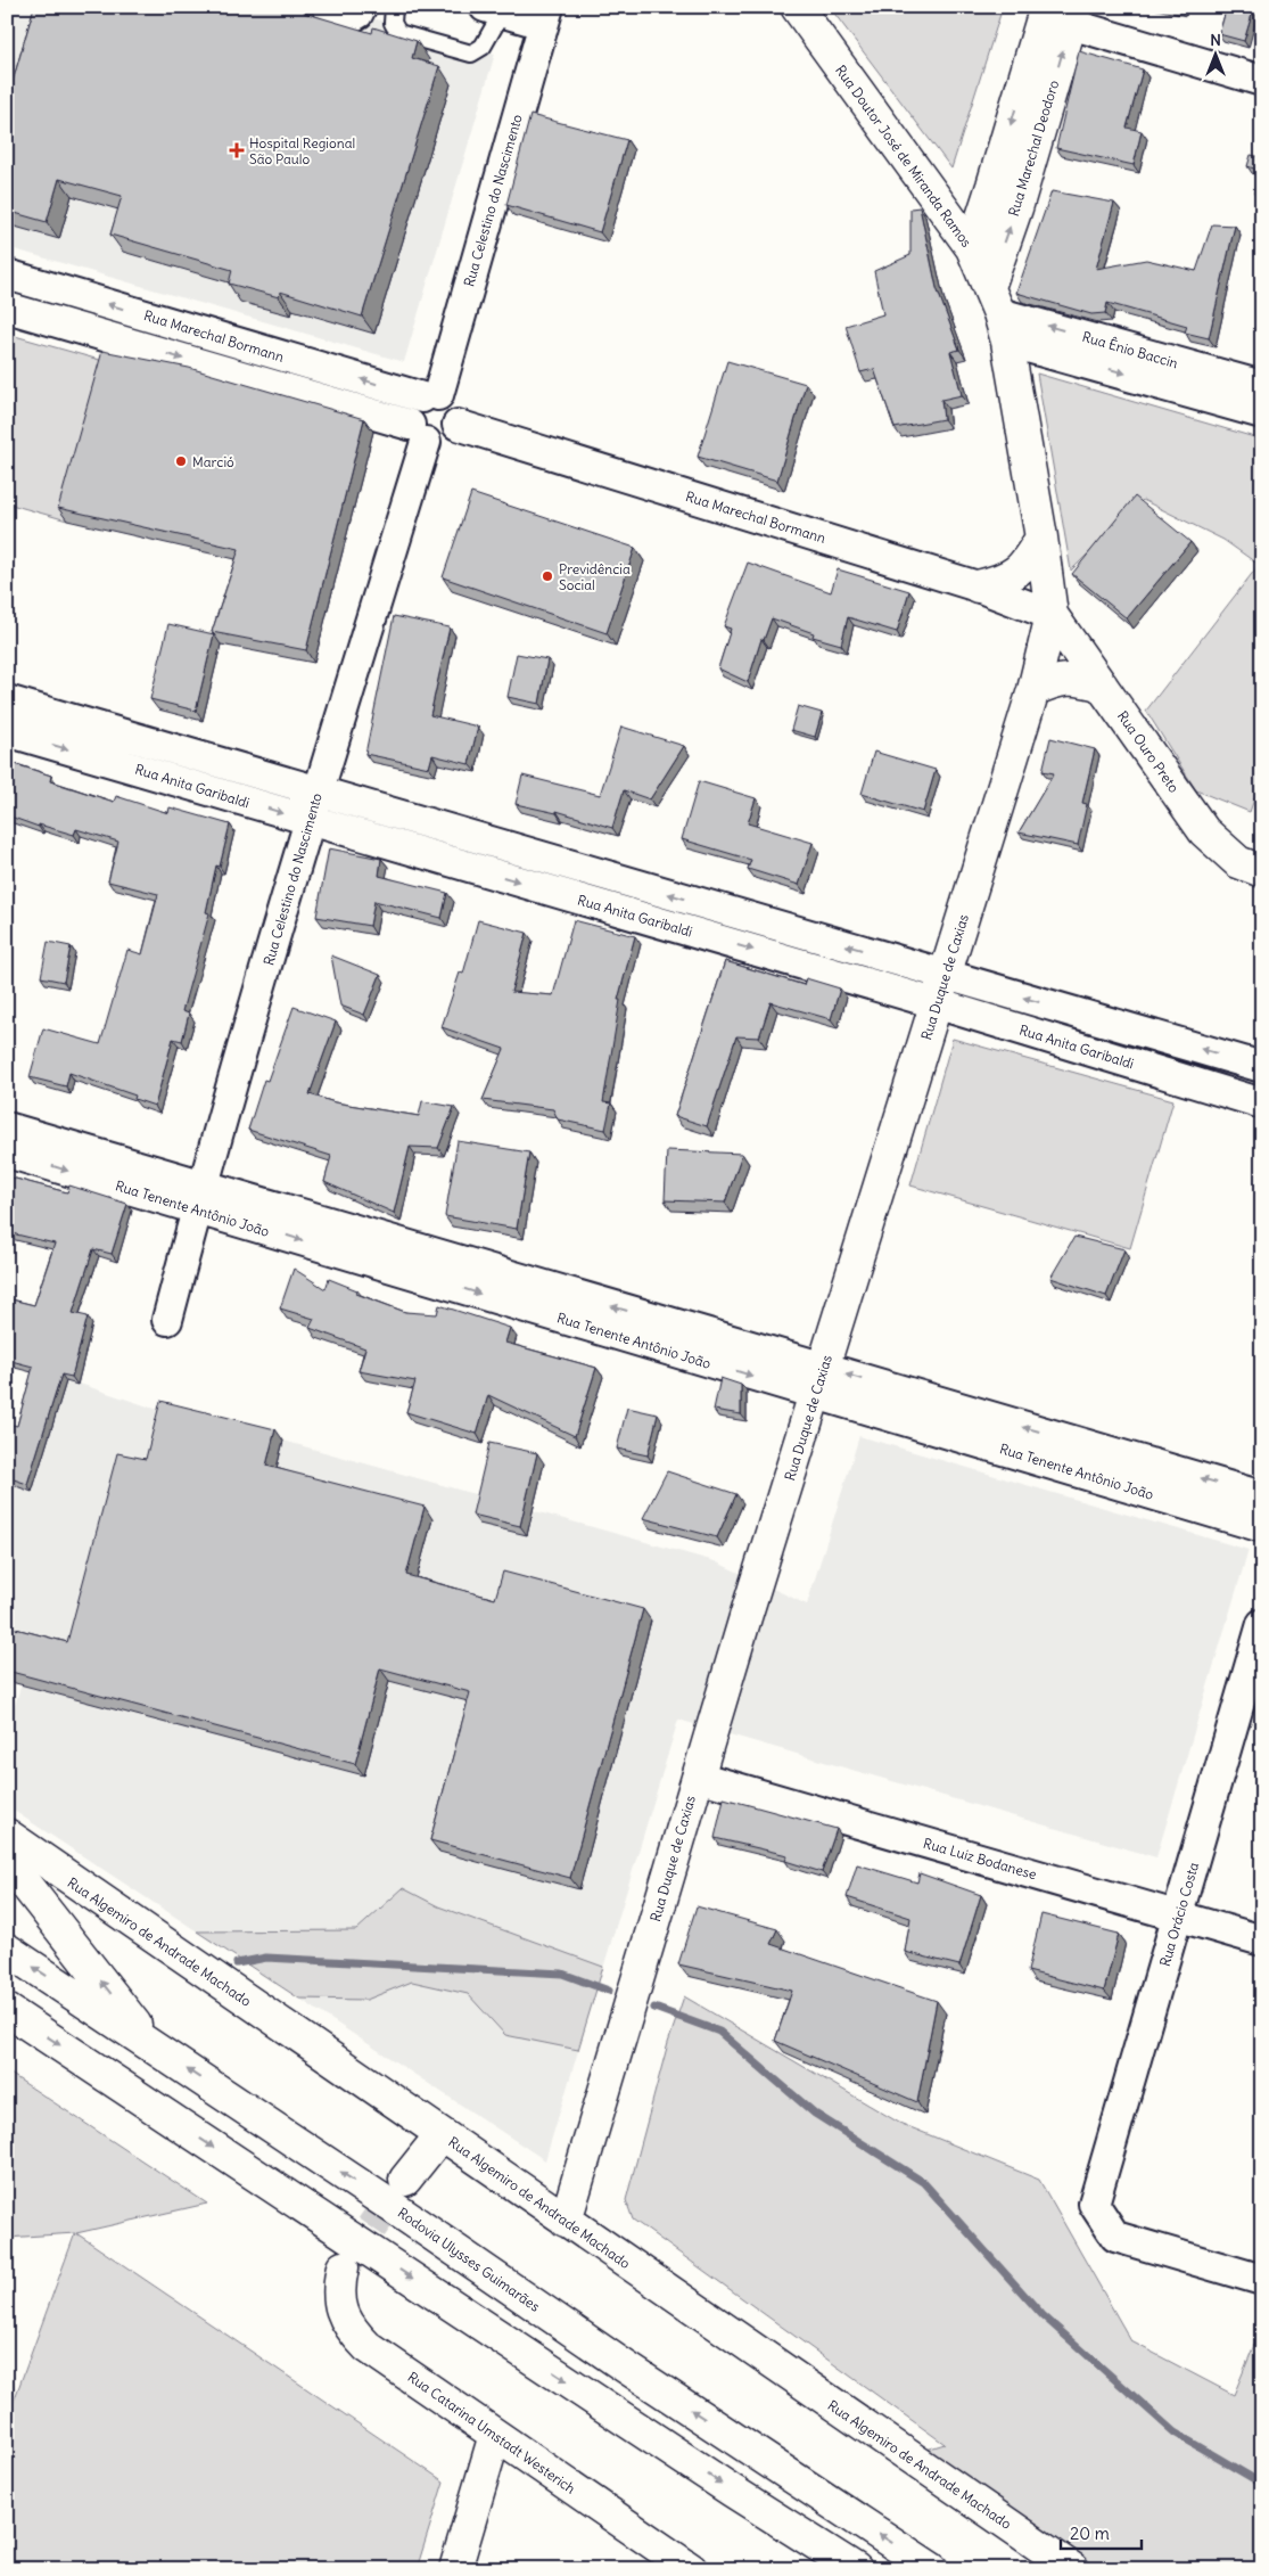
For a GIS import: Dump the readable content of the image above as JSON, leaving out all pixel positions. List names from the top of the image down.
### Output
{
  "streets": {
    "main road": [
      "Rua Marechal Deodoro",
      "Rua Doutor José de Miranda Ramos",
      "Rua Ouro Preto",
      "Rua Duque de Caxias",
      "Rua Algemiro de Andrade Machado",
      "Rodovia Ulysses Guimarães",
      "Rua Catarina Umstadt Westerich"
    ],
    "street": [
      "Rua Celestino do Nascimento",
      "Rua Marechal Bormann",
      "Rua Ênio Baccin",
      "Rua Anita Garibaldi",
      "Rua Tenente Antônio João",
      "Rua Luiz Bodanese",
      "Rua Orácio Costa"
    ]
  },
  "crossings": [
    ["Rua Marechal Deodoro", "Rua Doutor José de Miranda Ramos"],
    ["Rua Marechal Deodoro", "Rua Ênio Baccin"],
    ["Rua Doutor José de Miranda Ramos", "Rua Marechal Bormann"],
    ["Rua Doutor José de Miranda Ramos", "Rua Ênio Baccin"],
    ["Rua Doutor José de Miranda Ramos", "Rua Ouro Preto"],
    ["Rua Doutor José de Miranda Ramos", "Rua Duque de Caxias"],
    ["Rua Celestino do Nascimento", "Rua Marechal Bormann"],
    ["Rua Celestino do Nascimento", "Rua Anita Garibaldi"],
    ["Rua Celestino do Nascimento", "Rua Tenente Antônio João"],
    ["Rua Marechal Bormann", "Rua Ouro Preto"],
    ["Rua Marechal Bormann", "Rua Duque de Caxias"],
    ["Rua Ouro Preto", "Rua Duque de Caxias"],
    ["Rua Anita Garibaldi", "Rua Duque de Caxias"],
    ["Rua Duque de Caxias", "Rua Tenente Antônio João"],
    ["Rua Duque de Caxias", "Rua Luiz Bodanese"],
    ["Rua Duque de Caxias", "Rua Algemiro de Andrade Machado"],
    ["Rua Luiz Bodanese", "Rua Orácio Costa"]
  ],
  "places": {
    "health": ["Hospital Regional São Paulo"],
    "other": ["Marció", "Previdência Social"]
  },
  "scale_bar": "20 m",
  "north": "top"
}
